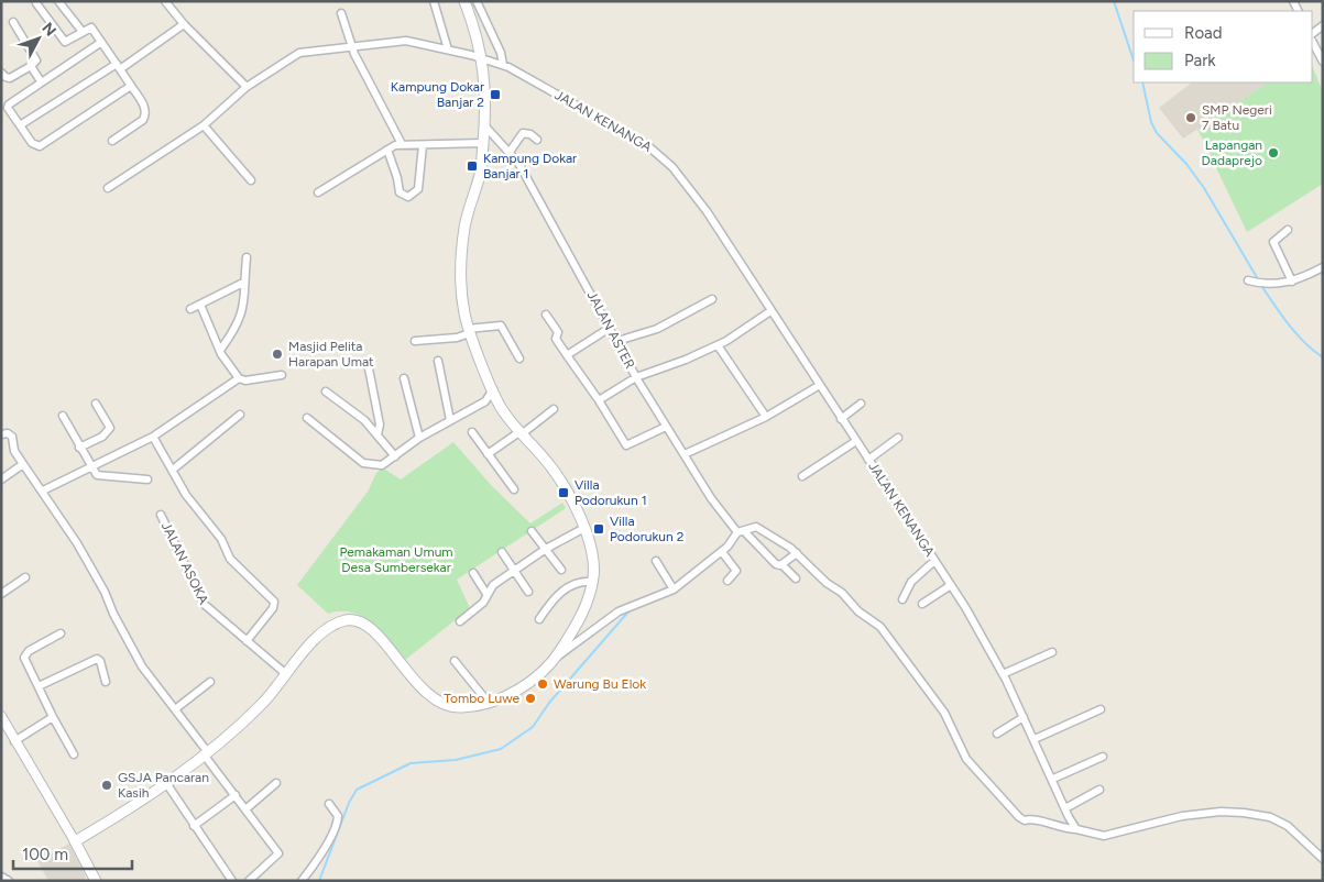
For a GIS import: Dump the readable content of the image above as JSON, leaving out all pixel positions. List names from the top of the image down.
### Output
{
  "streets": {
    "street": ["JALAN KENANGA", "JALAN ASTER", "JALAN ASOKA"]
  },
  "parks": ["Pemakaman Umum Desa Sumbersekar"],
  "places": {
    "transit": [
      "Kampung Dokar Banjar 2",
      "Kampung Dokar Banjar 1",
      "Villa Podorukun 1",
      "Villa Podorukun 2"
    ],
    "other": [
      "SMP Negeri 7 Batu",
      "Lapangan Dadaprejo",
      "Masjid Pelita Harapan Umat",
      "Warung Bu Elok",
      "Tombo Luwe",
      "GSJA Pancaran Kasih"
    ]
  },
  "legend": ["Road", "Park"],
  "scale_bar": "100 m",
  "north": "top right"
}
